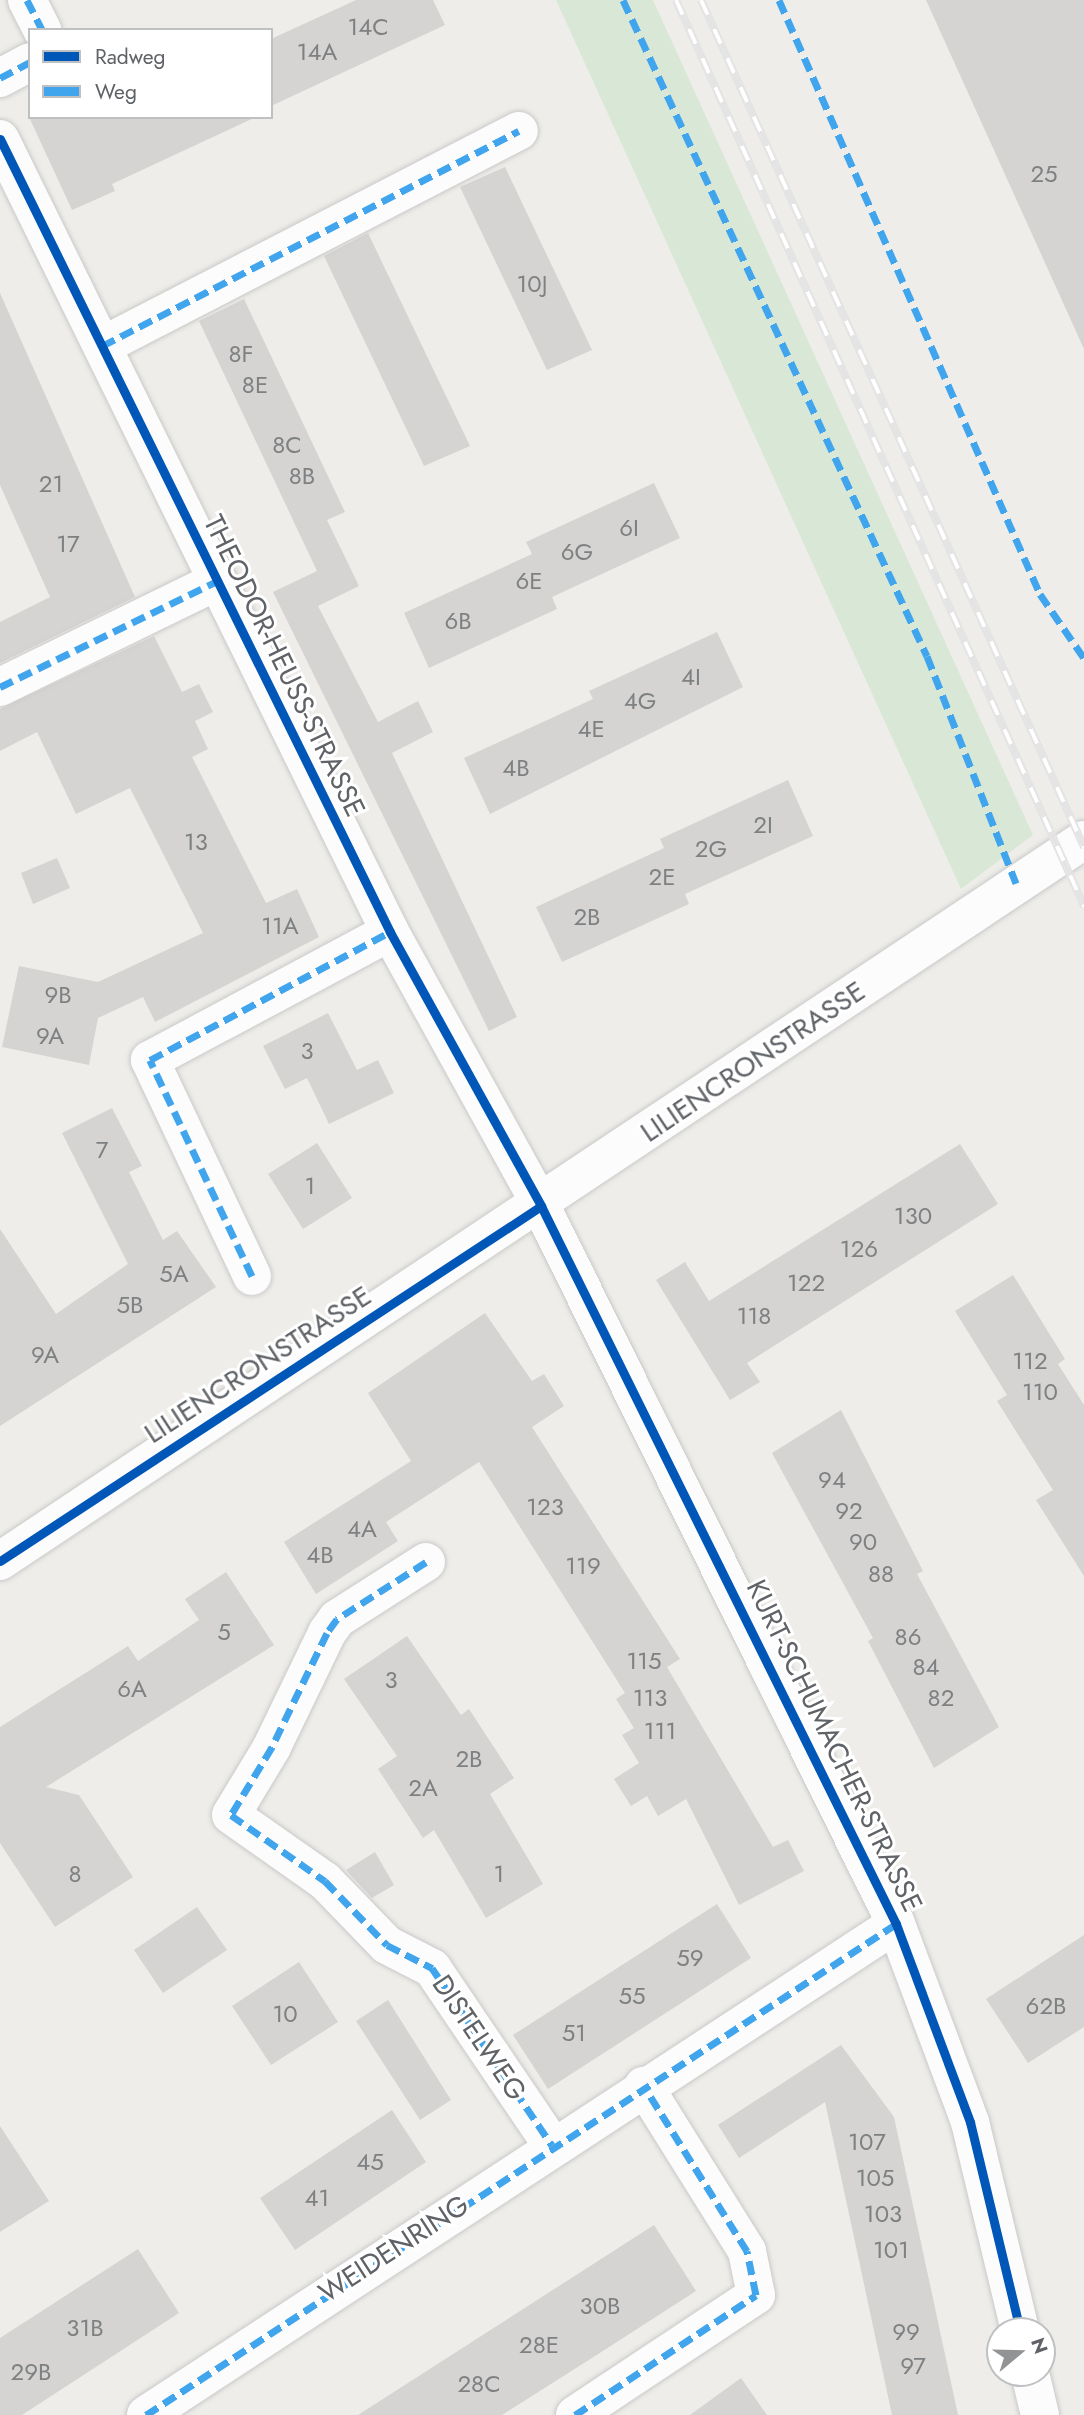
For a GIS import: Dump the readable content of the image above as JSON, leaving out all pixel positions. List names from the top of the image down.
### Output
{
  "streets": {
    "street": [
      "THEODOR-HEUSS-STRASSE",
      "LILIENCRONSTRASSE",
      "KURT-SCHUMACHER-STRASSE",
      "DISTELWEG",
      "WEIDENRING"
    ]
  },
  "crossings": [
    ["THEODOR-HEUSS-STRASSE", "LILIENCRONSTRASSE"],
    ["THEODOR-HEUSS-STRASSE", "KURT-SCHUMACHER-STRASSE"],
    ["LILIENCRONSTRASSE", "KURT-SCHUMACHER-STRASSE"],
    ["KURT-SCHUMACHER-STRASSE", "WEIDENRING"],
    ["DISTELWEG", "WEIDENRING"]
  ],
  "house_numbers": [
    "14C",
    "14A",
    "25",
    "10J",
    "8F",
    "8E",
    "8C",
    "8B",
    "21",
    "6I",
    "17",
    "6G",
    "6E",
    "6B",
    "4I",
    "4G",
    "4E",
    "4B",
    "2I",
    "13",
    "2G",
    "2E",
    "2B",
    "11A",
    "9B",
    "9A",
    "3",
    "7",
    "1",
    "130",
    "126",
    "5A",
    "122",
    "5B",
    "118",
    "9A",
    "112",
    "110",
    "94",
    "123",
    "92",
    "4A",
    "90",
    "4B",
    "119",
    "88",
    "5",
    "86",
    "115",
    "84",
    "3",
    "6A",
    "113",
    "82",
    "111",
    "2B",
    "2A",
    "8",
    "1",
    "59",
    "55",
    "62B",
    "10",
    "51",
    "107",
    "45",
    "105",
    "41",
    "103",
    "101",
    "30B",
    "31B",
    "99",
    "28E",
    "97",
    "29B",
    "28C"
  ],
  "legend": ["Radweg", "Weg"],
  "north": "right"
}
